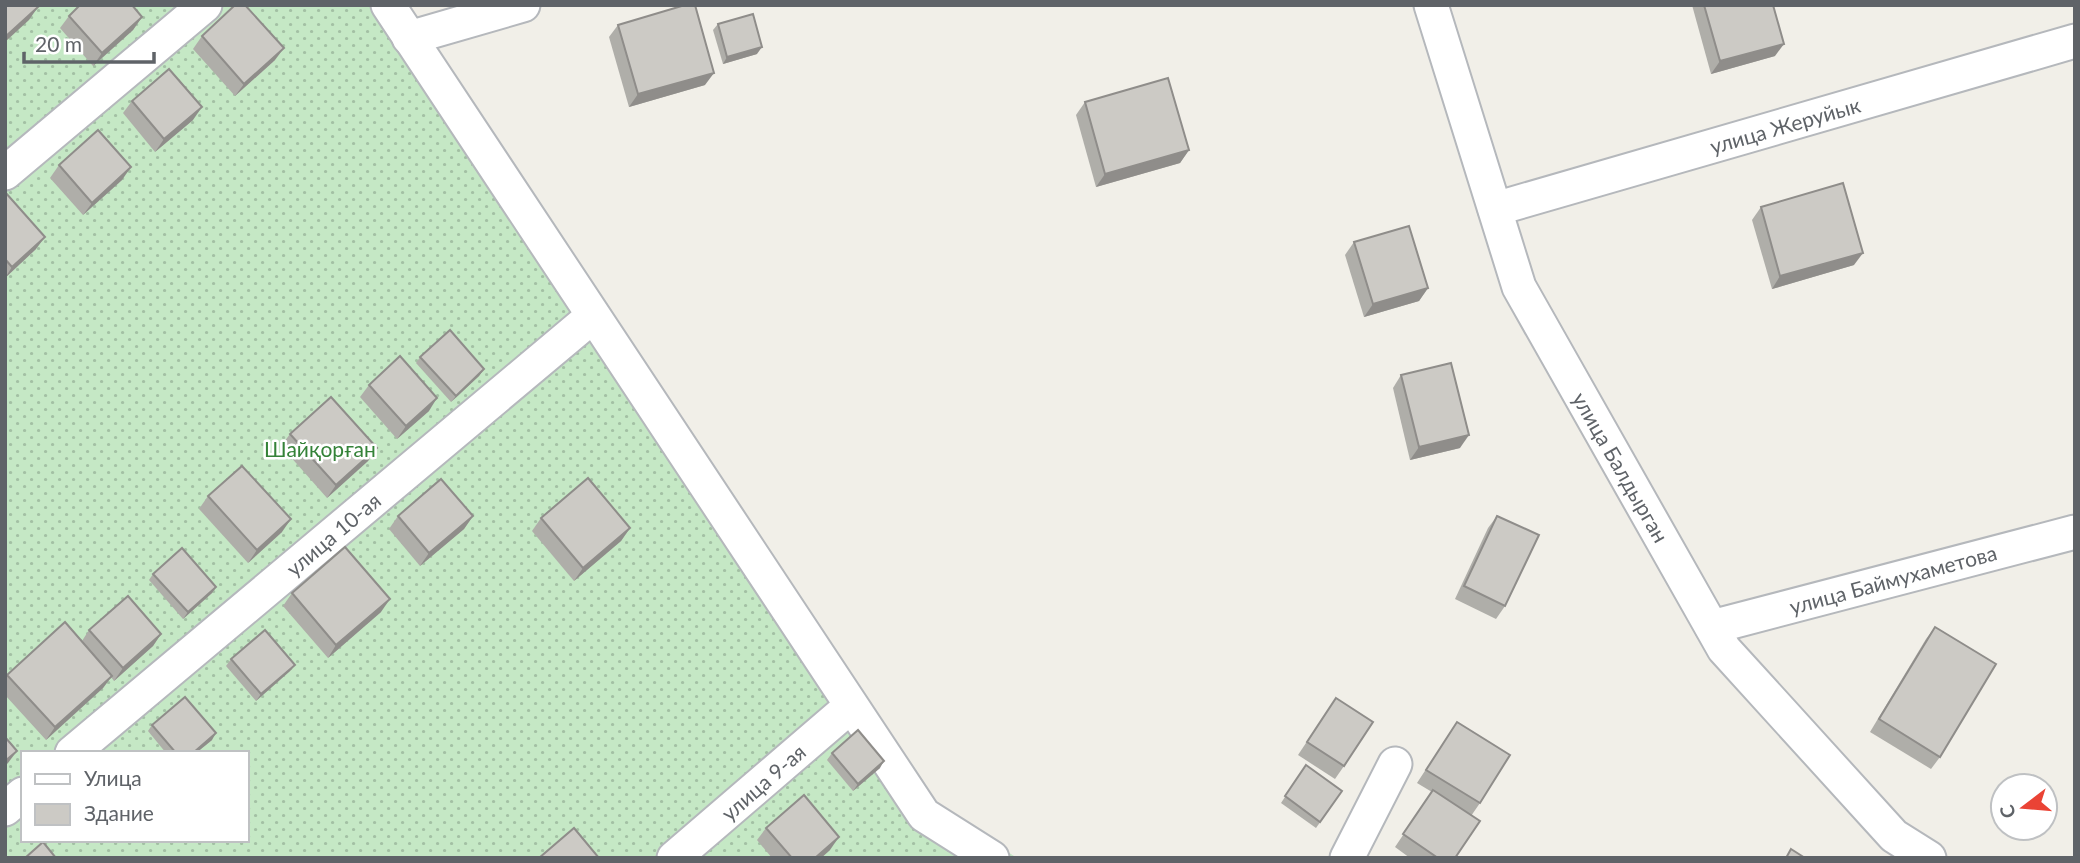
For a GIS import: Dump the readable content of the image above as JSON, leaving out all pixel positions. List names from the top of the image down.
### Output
{
  "streets": {
    "street": [
      "улица Жеруйык",
      "улица Балдырган",
      "улица 10-ая",
      "улица Баймухаметова",
      "улица 9-ая"
    ]
  },
  "crossings": [
    ["улица Жеруйык", "улица Балдырган"],
    ["улица Балдырган", "улица Баймухаметова"]
  ],
  "parks": ["Шайқорған"],
  "legend": ["Улица", "Здание"],
  "scale_bar": "20 m",
  "north": "left"
}
